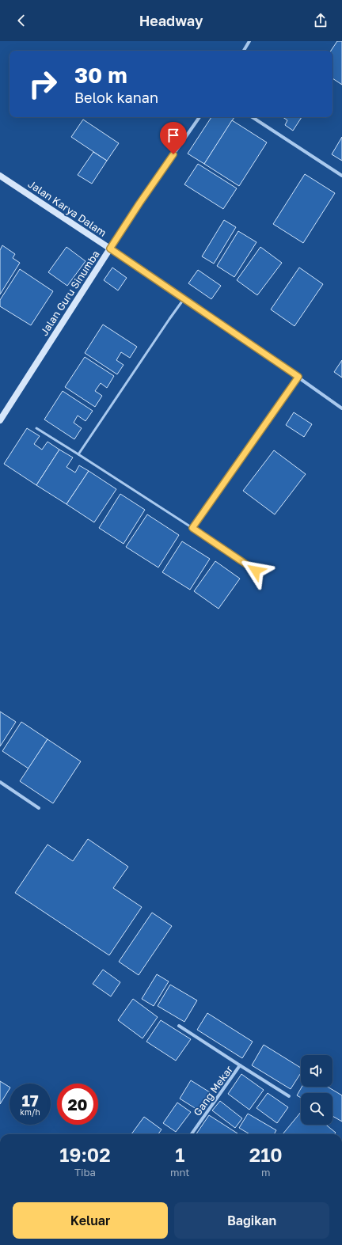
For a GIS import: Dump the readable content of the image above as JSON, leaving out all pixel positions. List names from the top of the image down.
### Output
{
  "streets": {
    "street": ["Jalan Karya Dalam", "Jalan Guru Sinumba", "Gang Mekar"]
  },
  "crossings": [
    ["Jalan Karya Dalam", "Jalan Guru Sinumba"]
  ],
  "page": {
    "header": "Headway",
    "turn": ["30 m", "Belok kanan"],
    "speed": "17 km/h",
    "limit": "20",
    "eta": [
      "19:02",
      "Tiba",
      "1",
      "mnt",
      "210",
      "m"
    ],
    "buttons": ["Keluar", "Bagikan"]
  }
}
